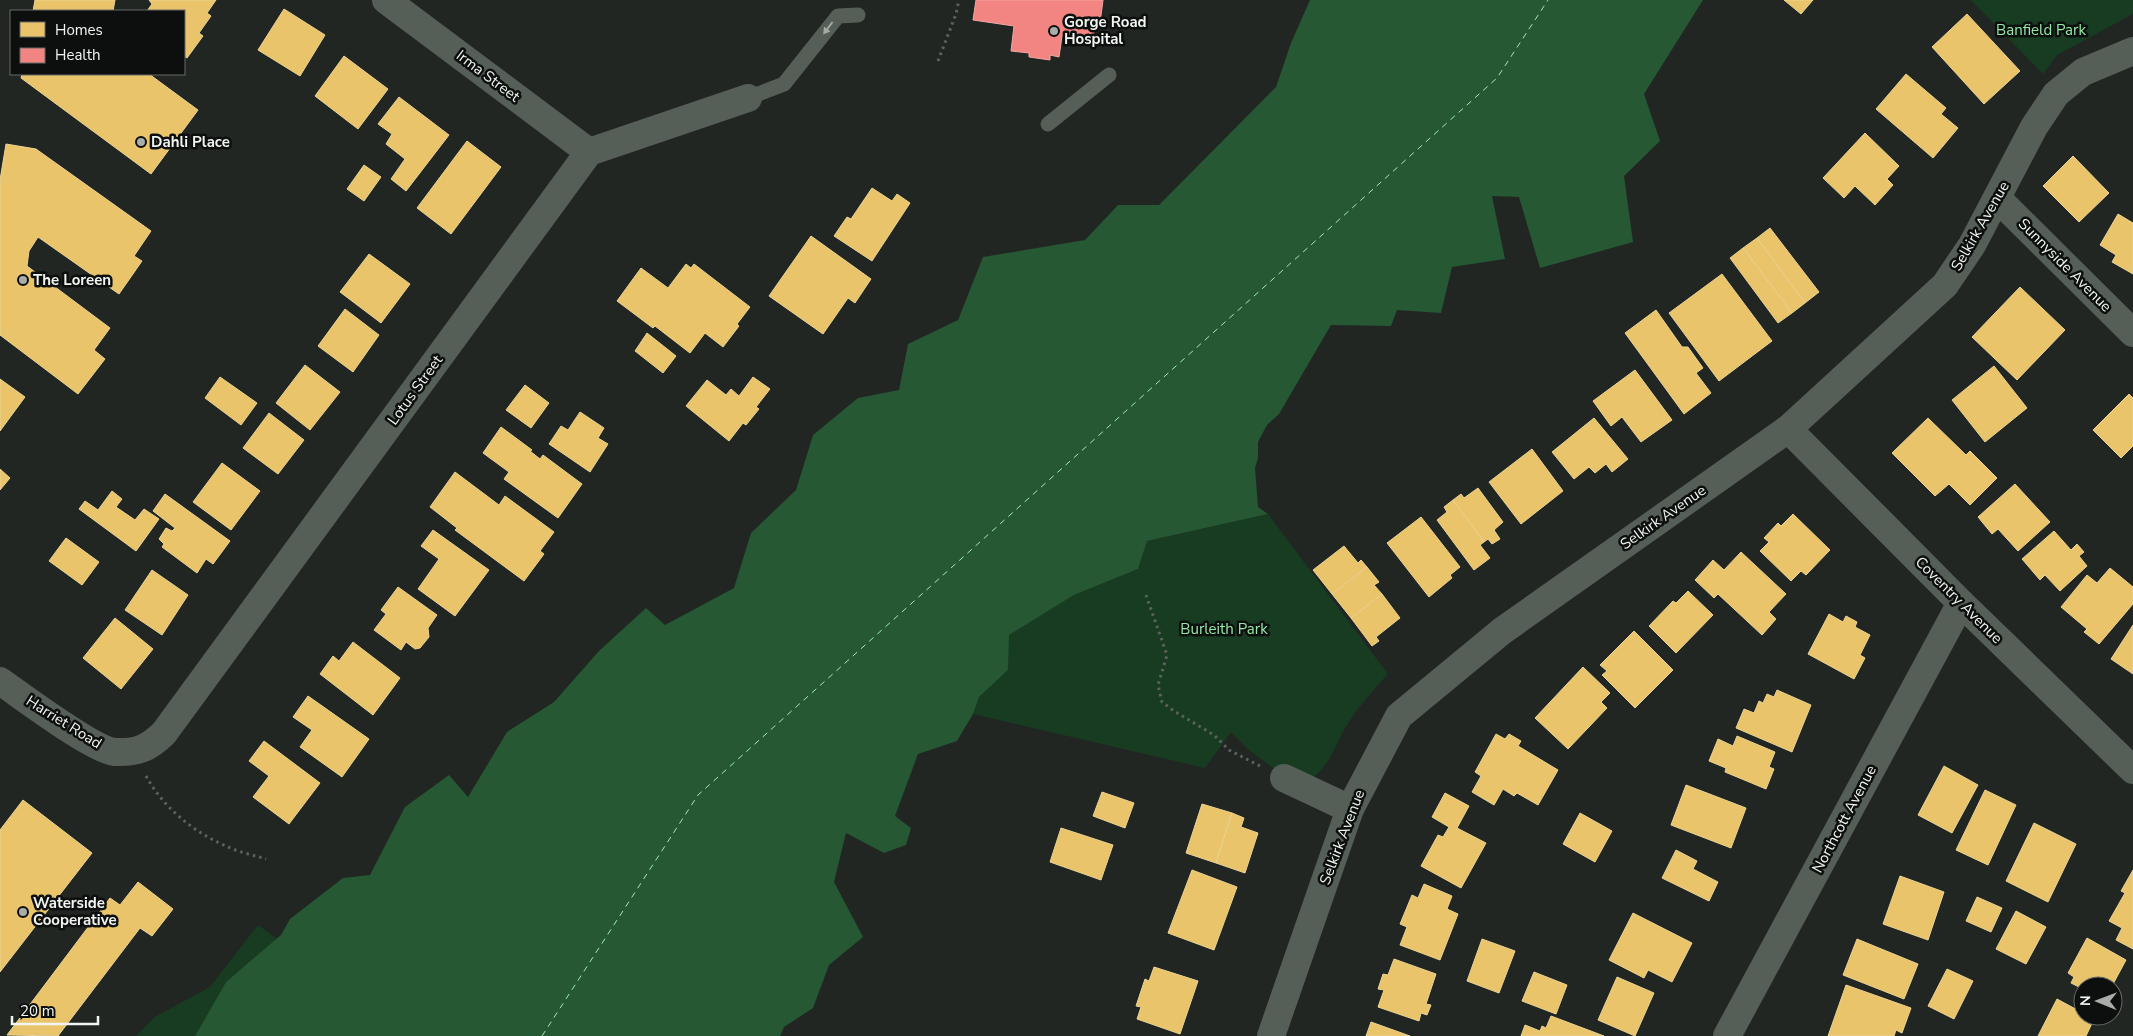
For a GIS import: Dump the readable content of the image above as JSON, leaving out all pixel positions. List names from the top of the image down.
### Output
{
  "streets": {
    "street": [
      "Irma Street",
      "Selkirk Avenue",
      "Sunnyside Avenue",
      "Lotus Street",
      "Coventry Avenue",
      "Harriet Road",
      "Northcott Avenue"
    ]
  },
  "crossings": [
    ["Irma Street", "Lotus Street"],
    ["Selkirk Avenue", "Sunnyside Avenue"],
    ["Selkirk Avenue", "Coventry Avenue"],
    ["Lotus Street", "Harriet Road"],
    ["Coventry Avenue", "Northcott Avenue"]
  ],
  "parks": ["Banfield Park", "Burleith Park"],
  "places": [
    "Gorge Road Hospital",
    "Dahli Place",
    "The Loreen",
    "Waterside Cooperative"
  ],
  "legend": ["Homes", "Health"],
  "scale_bar": "20 m",
  "north": "left"
}
